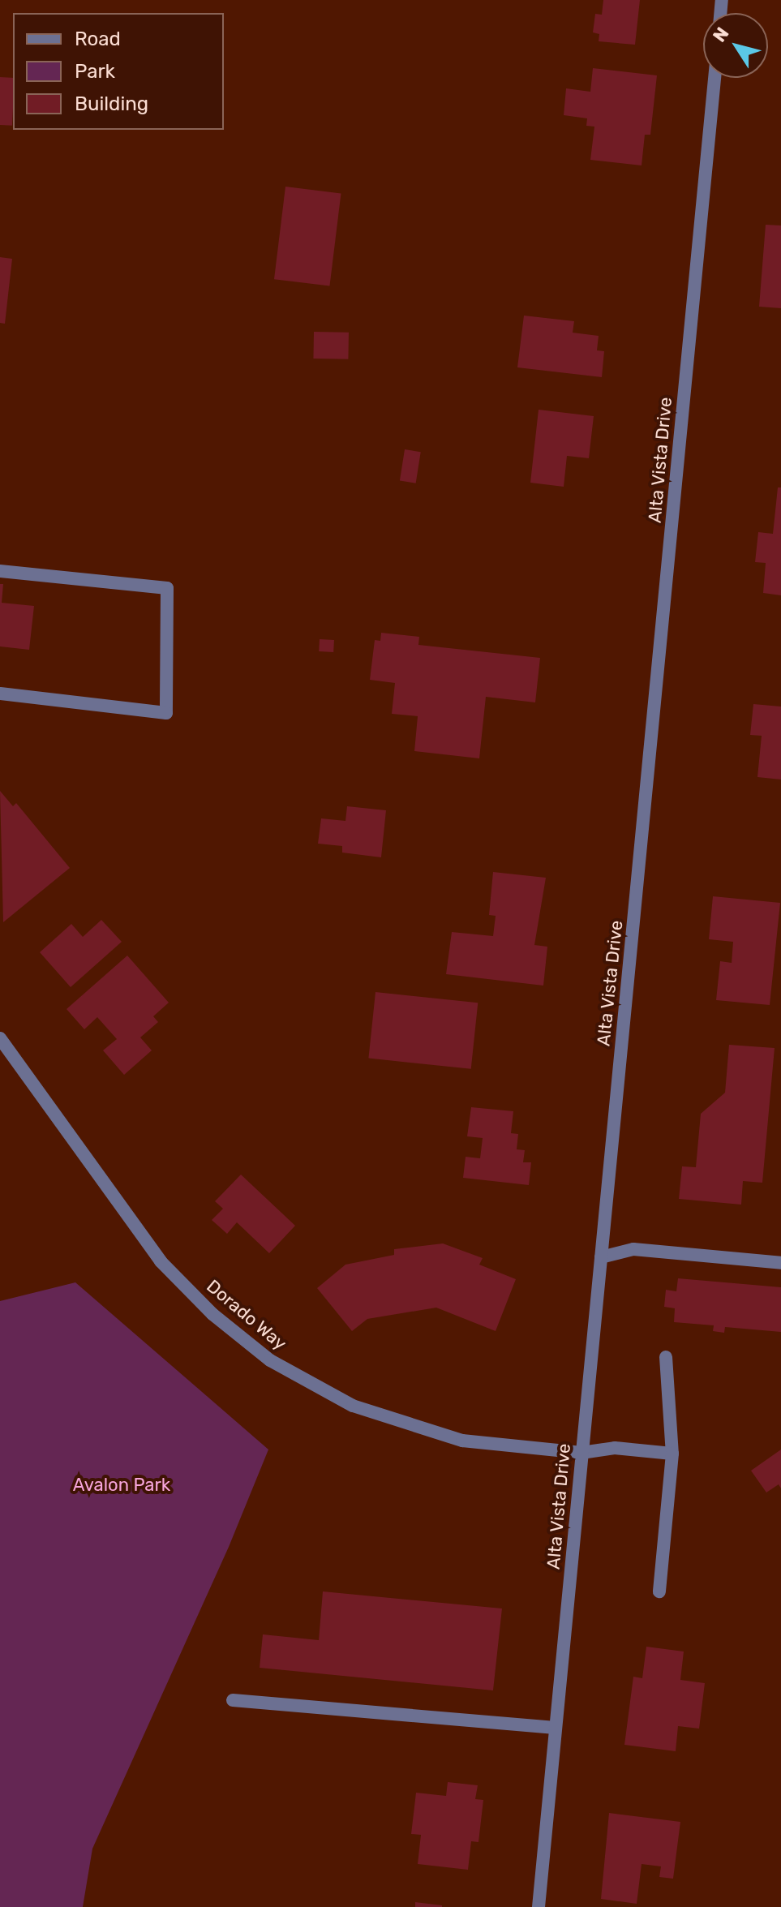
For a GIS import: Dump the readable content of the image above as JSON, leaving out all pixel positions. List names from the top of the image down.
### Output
{
  "streets": {
    "street": ["Alta Vista Drive", "Dorado Way"]
  },
  "crossings": [
    ["Alta Vista Drive", "Dorado Way"]
  ],
  "parks": ["Avalon Park"],
  "legend": ["Road", "Park", "Building"],
  "north": "top left"
}
